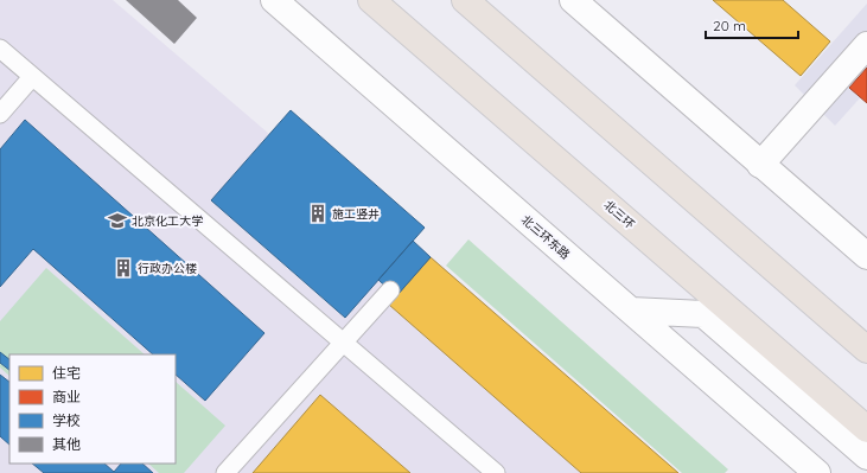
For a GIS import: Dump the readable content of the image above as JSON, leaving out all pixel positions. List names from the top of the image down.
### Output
{
  "streets": {
    "highway": ["北三环"],
    "street": ["北三环东路"]
  },
  "places": {
    "building": ["施工竖井", "行政办公楼"],
    "school or university": ["北京化工大学"]
  },
  "legend": [
    "住宅",
    "商业",
    "学校",
    "其他"
  ],
  "scale_bar": "20 m"
}
